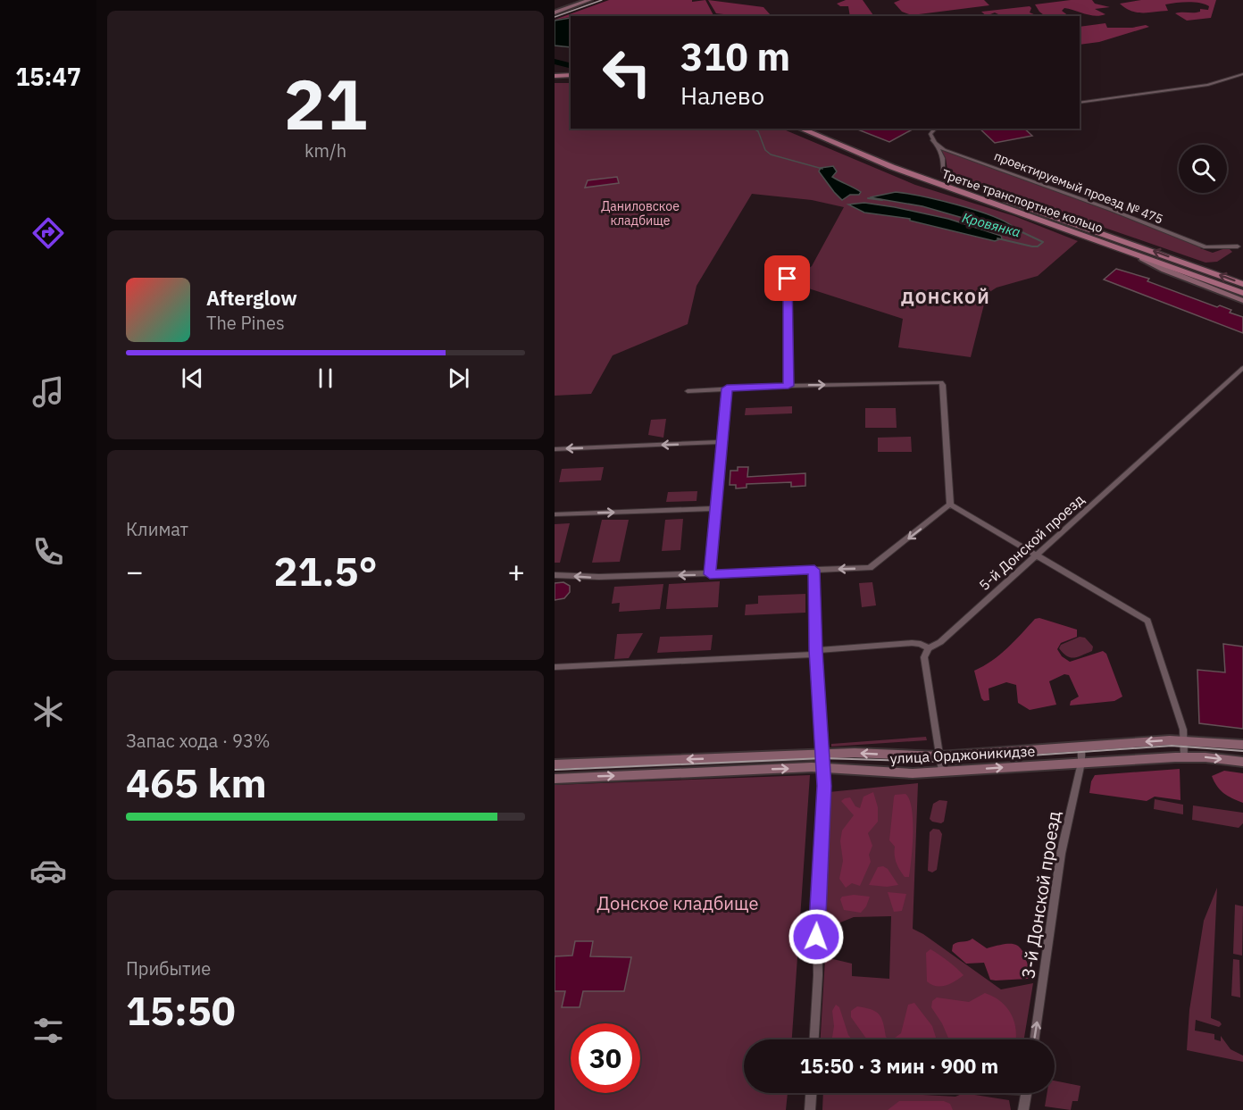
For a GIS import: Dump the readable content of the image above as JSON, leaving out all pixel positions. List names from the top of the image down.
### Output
{
  "streets": {
    "main road": ["Третье транспортное кольцо", "улица Орджоникидзе"],
    "street": ["проектируемый проезд № 475", "5-й Донской проезд", "3-й Донской проезд"]
  },
  "crossings": [
    ["улица Орджоникидзе", "3-й Донской проезд"]
  ],
  "one_way": ["3-й Донской проезд"],
  "districts": ["ДОНСКОЙ"],
  "water": ["Кровянка"],
  "parks": ["Даниловское кладбище", "Донское кладбище"],
  "page": {
    "tabs": "15:47",
    "tile": [
      ["21", "km/h"],
      "Климат",
      ["Запас хода · 93%", "465 km"],
      ["Прибытие", "15:50"]
    ],
    "turn": ["310 m", "Налево"],
    "song": ["Afterglow", "The Pines"],
    "heat": ["−", "21.5°", "+"],
    "limit": "30",
    "trip": "15:50 · 3 мин · 900 m"
  }
}
